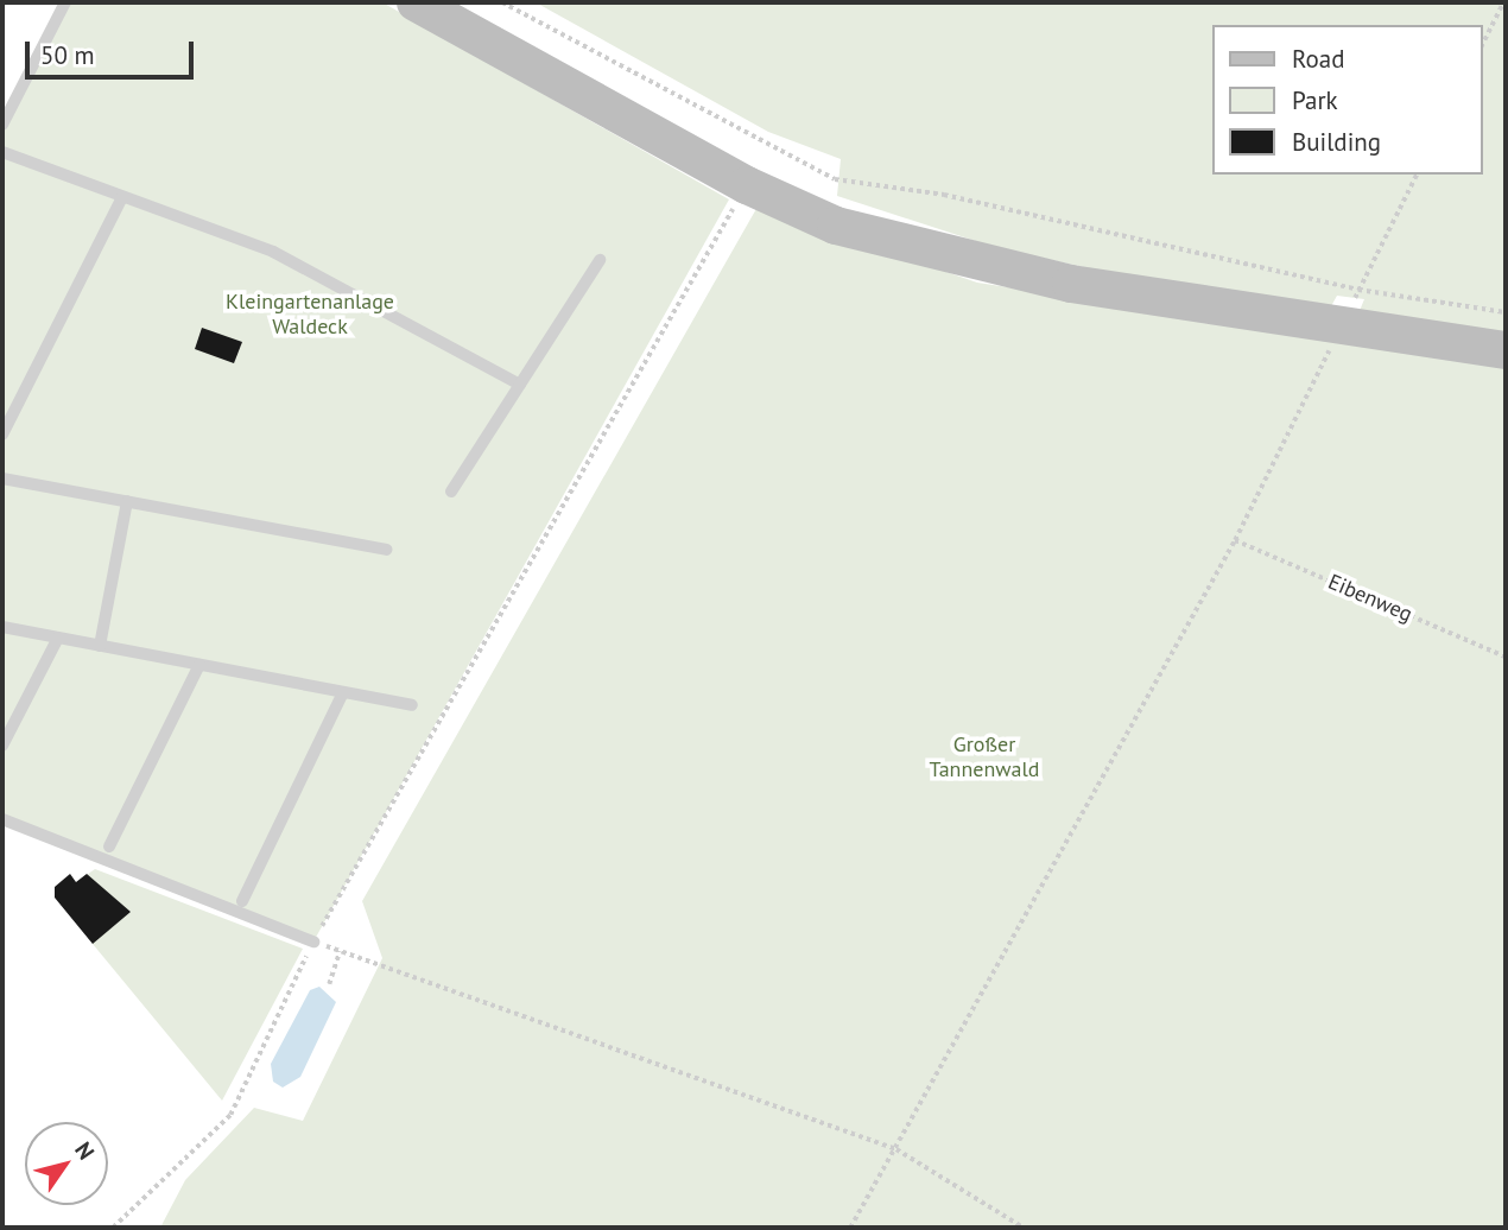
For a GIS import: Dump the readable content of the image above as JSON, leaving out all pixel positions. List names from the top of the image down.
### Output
{
  "streets": {
    "path": ["Eibenweg"]
  },
  "parks": ["Kleingartenanlage Waldeck", "Großer Tannenwald"],
  "legend": ["Road", "Park", "Building"],
  "scale_bar": "50 m",
  "north": "top right"
}
